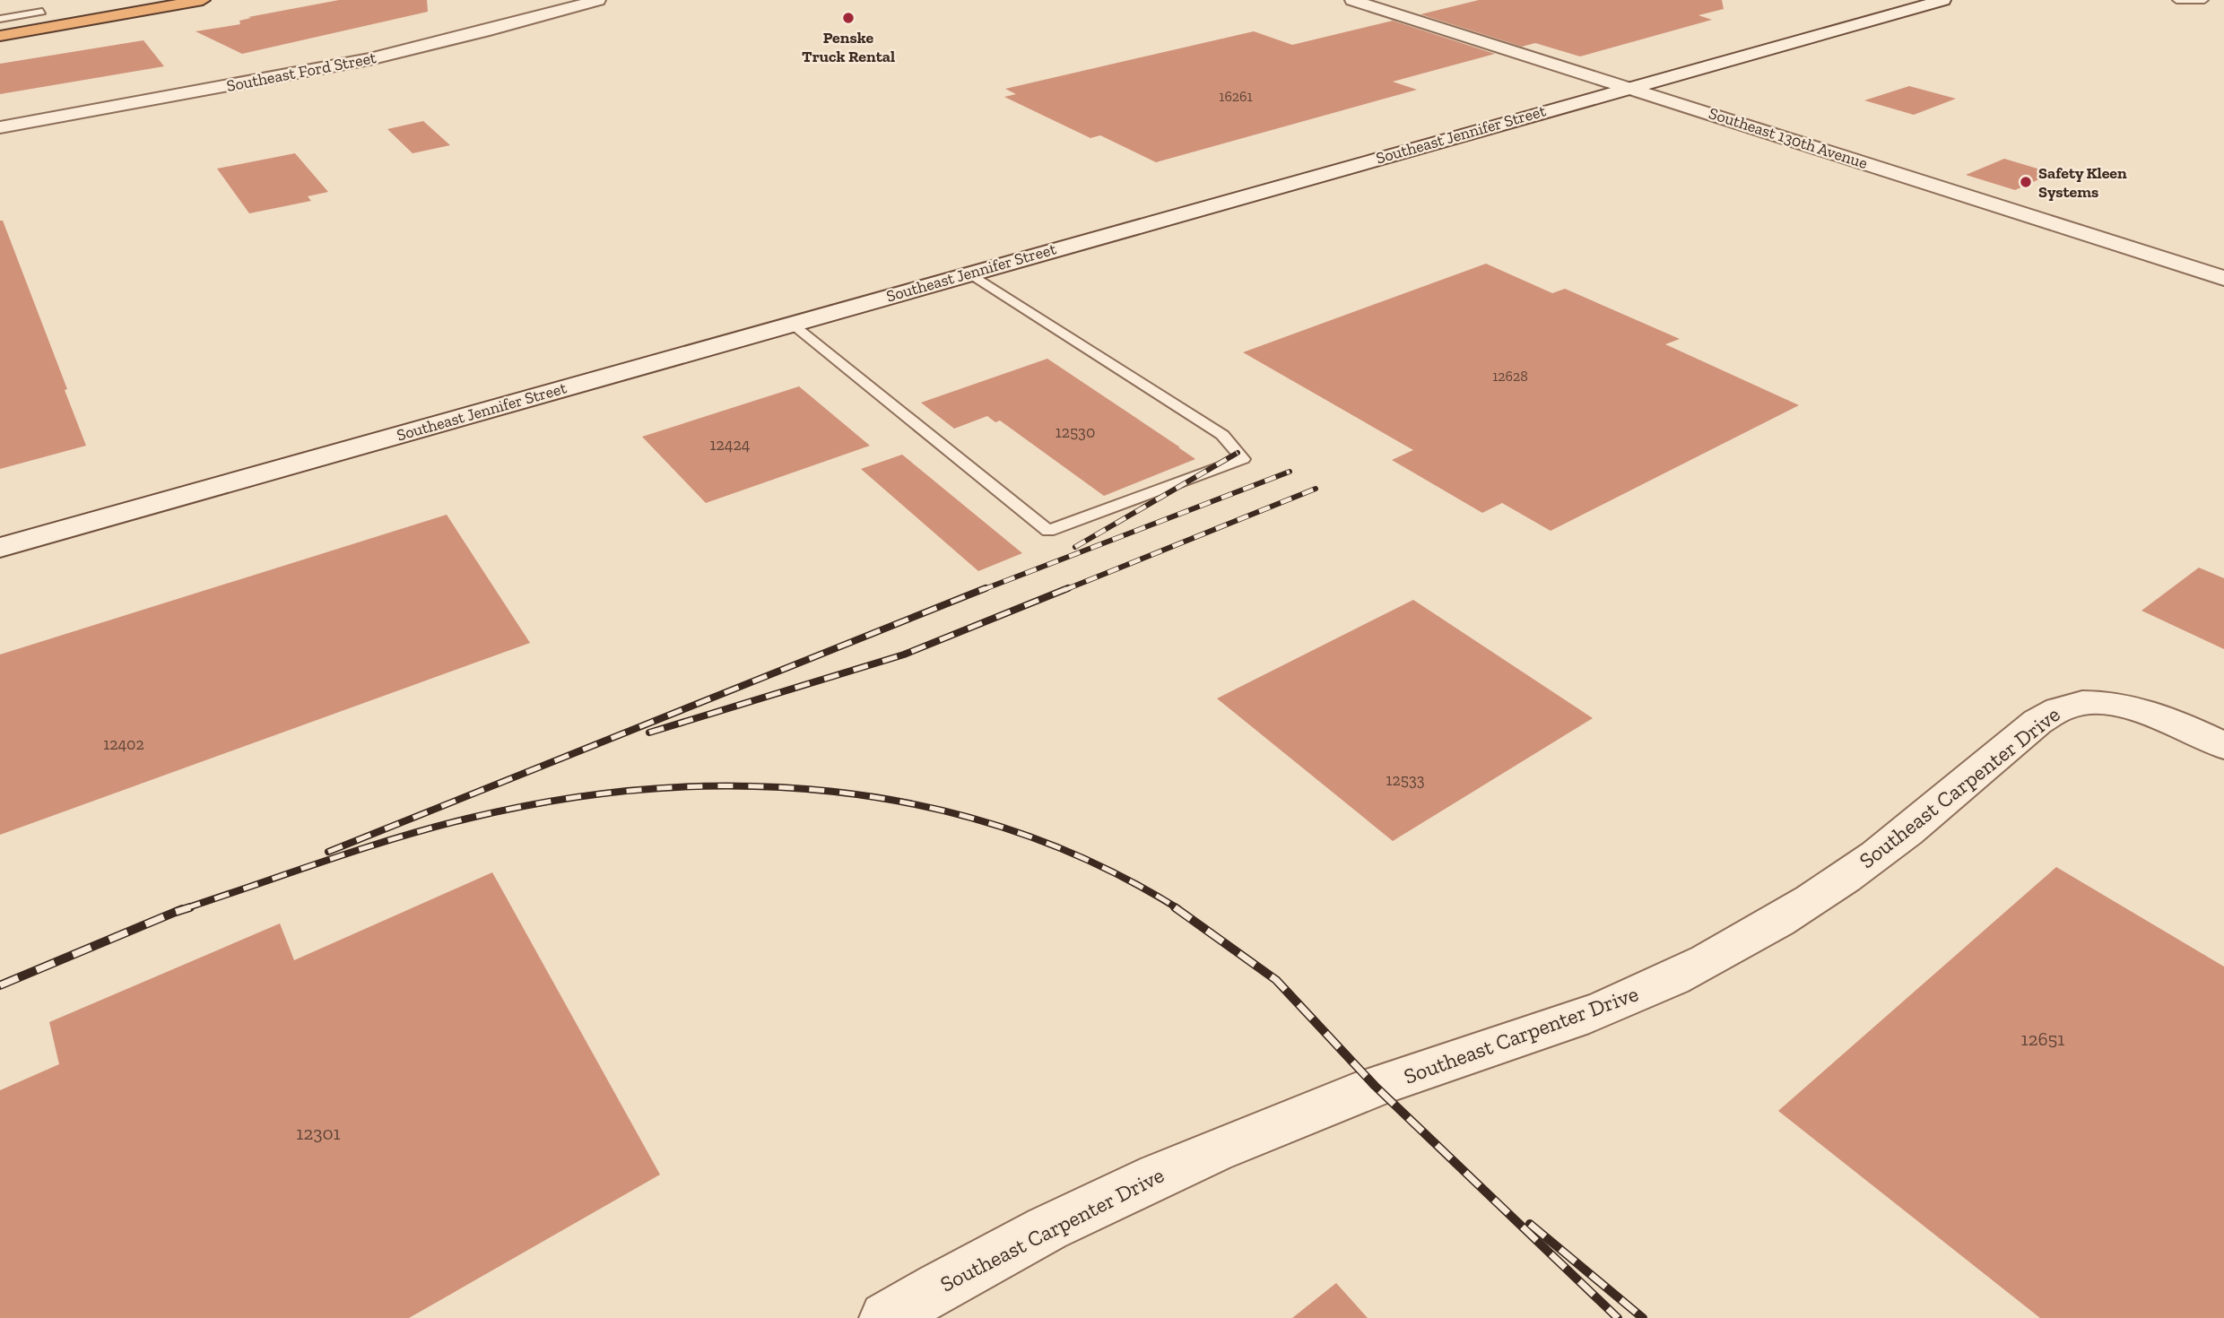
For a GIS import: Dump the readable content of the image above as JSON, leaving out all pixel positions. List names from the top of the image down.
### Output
{
  "streets": {
    "street": [
      "Southeast Ford Street",
      "Southeast Jennifer Street",
      "Southeast 130th Avenue",
      "Southeast Carpenter Drive"
    ]
  },
  "crossings": [
    ["Southeast Jennifer Street", "Southeast 130th Avenue"]
  ],
  "places": ["Penske Truck Rental", "Safety Kleen Systems"],
  "house_numbers": [
    "16261",
    "12628",
    "12530",
    "12424",
    "12402",
    "12533",
    "12651",
    "12301"
  ]
}
